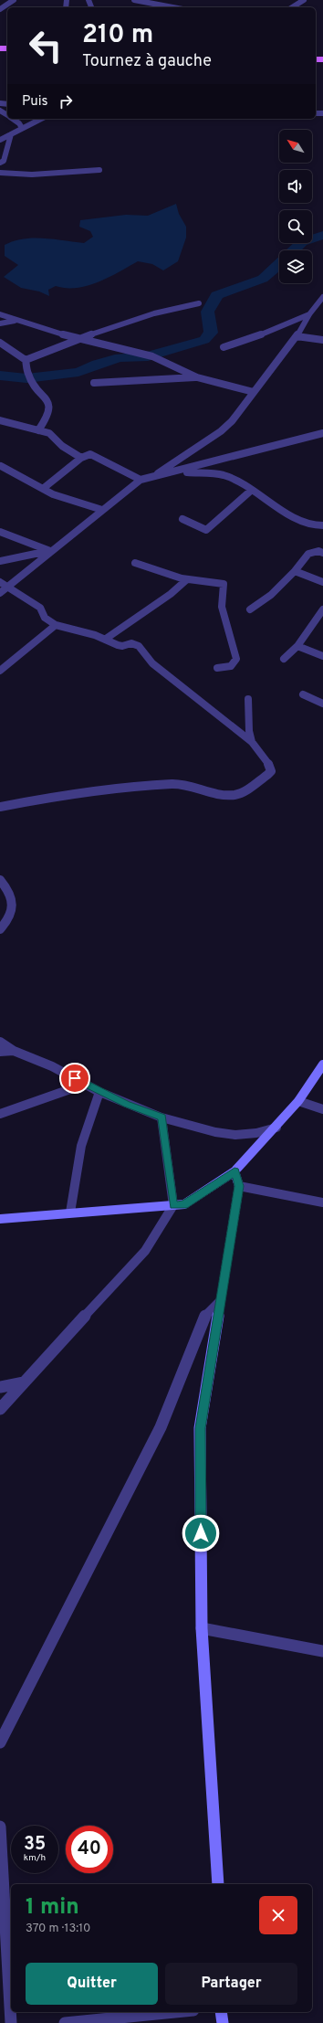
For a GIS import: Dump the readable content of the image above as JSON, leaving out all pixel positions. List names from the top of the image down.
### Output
{
  "north": "top left",
  "page": {
    "turn": ["210 m", "Tournez à gauche"],
    "then": "Puis",
    "speed": "35 km/h",
    "limit": "40",
    "heading": ["1 min", "370 m · 13:10"],
    "buttons": ["Quitter", "Partager"]
  }
}
